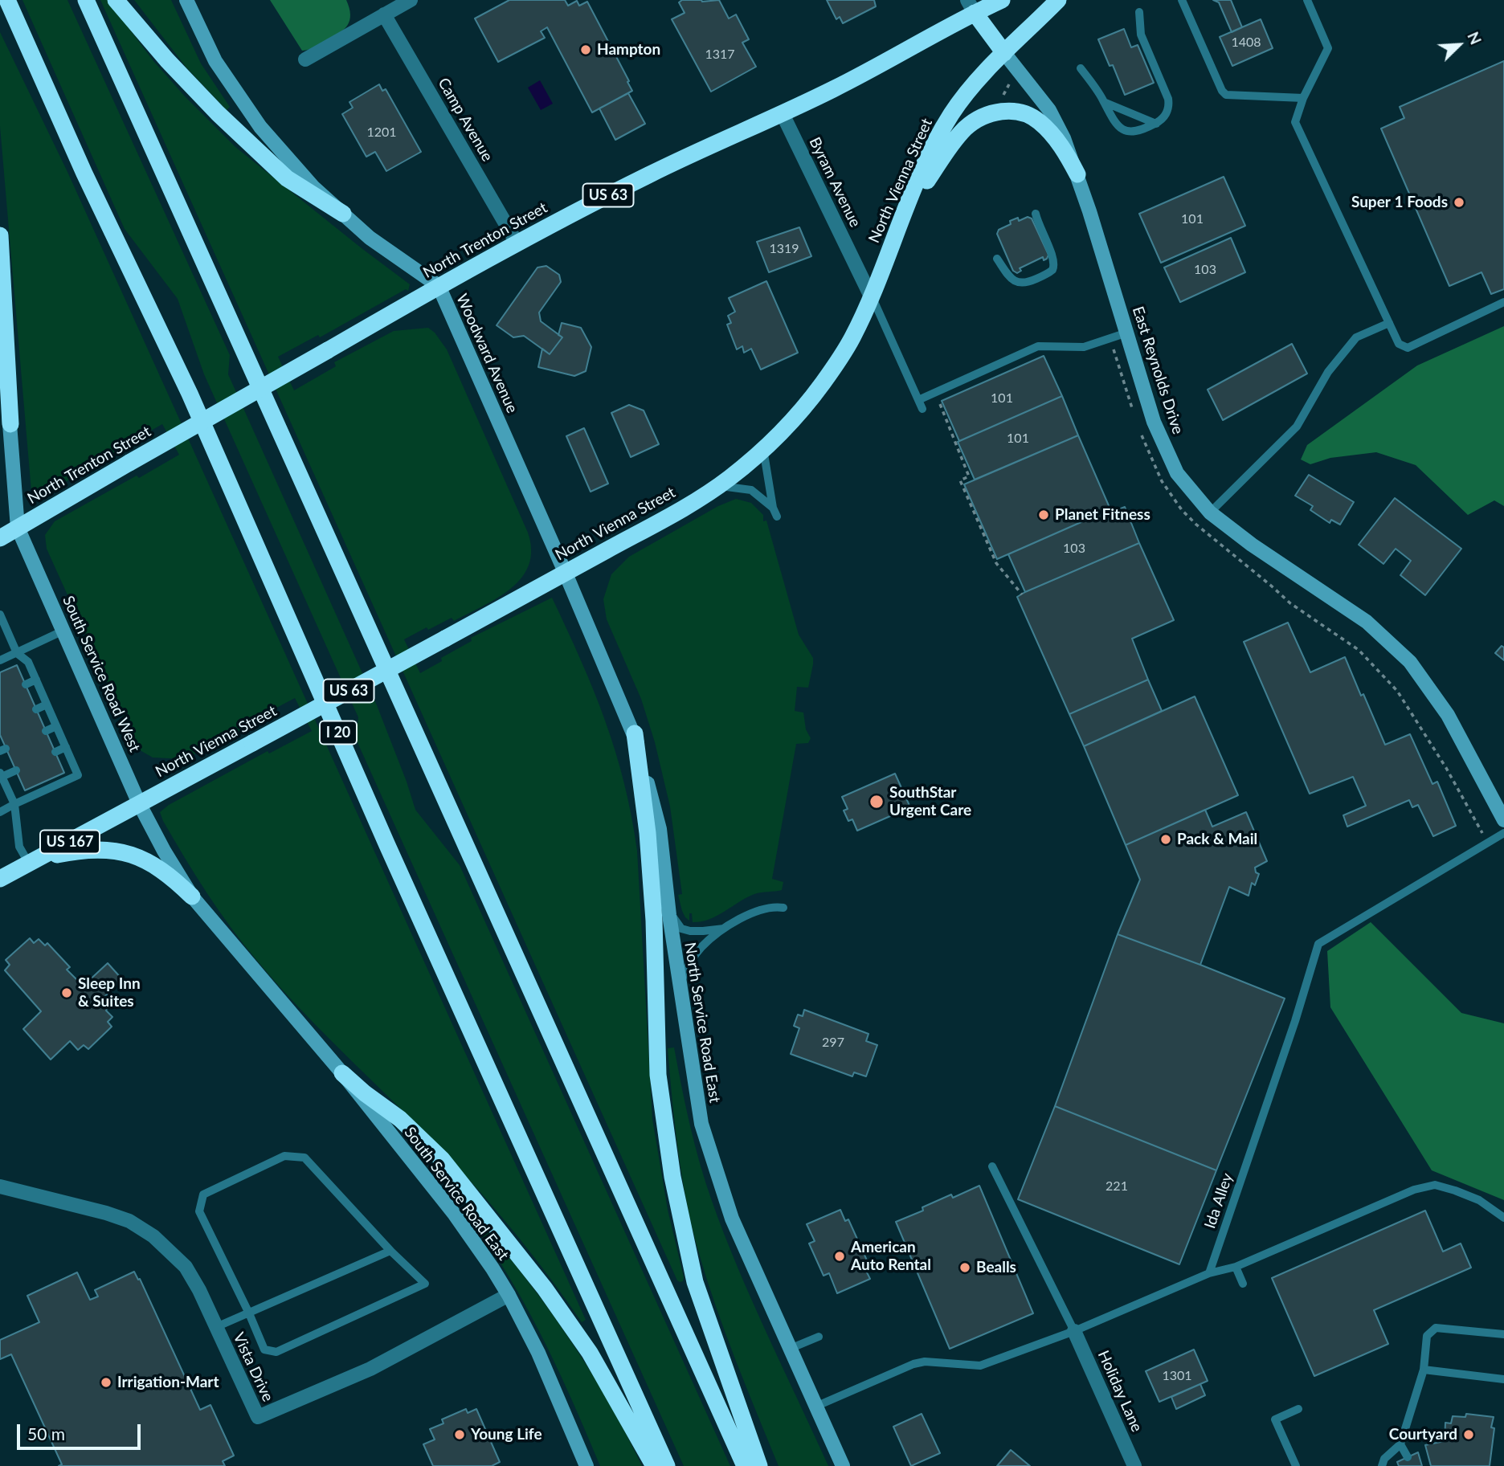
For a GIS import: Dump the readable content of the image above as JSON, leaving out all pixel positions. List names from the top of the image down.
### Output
{
  "streets": {
    "highway": [
      "North Vienna Street",
      "US 63",
      "North Trenton Street",
      "I 20",
      "US 167"
    ],
    "main road": [
      "Woodward Avenue",
      "East Reynolds Drive",
      "South Service Road West",
      "North Service Road East",
      "South Service Road East"
    ],
    "street": [
      "Camp Avenue",
      "Byram Avenue",
      "Vista Drive",
      "Holiday Lane"
    ],
    "lane": ["Ida Alley"]
  },
  "crossings": [
    ["Camp Avenue", "North Trenton Street"],
    ["North Vienna Street", "Byram Avenue"],
    ["North Vienna Street", "Woodward Avenue"],
    ["North Vienna Street", "East Reynolds Drive"],
    ["North Vienna Street", "South Service Road West"],
    ["North Vienna Street", "North Service Road East"],
    ["Byram Avenue", "North Trenton Street"],
    ["North Trenton Street", "Woodward Avenue"],
    ["North Trenton Street", "South Service Road West"],
    ["Woodward Avenue", "North Service Road East"],
    ["South Service Road West", "South Service Road East"],
    ["South Service Road East", "Vista Drive"]
  ],
  "places": [
    "Hampton",
    "Super 1 Foods",
    "Planet Fitness",
    "SouthStar Urgent Care",
    "Pack & Mail",
    "Sleep Inn & Suites",
    "American Auto Rental",
    "Bealls",
    "Irrigation-Mart",
    "Young Life",
    "Courtyard"
  ],
  "house_numbers": [
    "1408",
    "1317",
    "1201",
    "101",
    "1319",
    "103",
    "101",
    "101",
    "103",
    "297",
    "221",
    "1301"
  ],
  "scale_bar": "50 m",
  "north": "top right"
}
